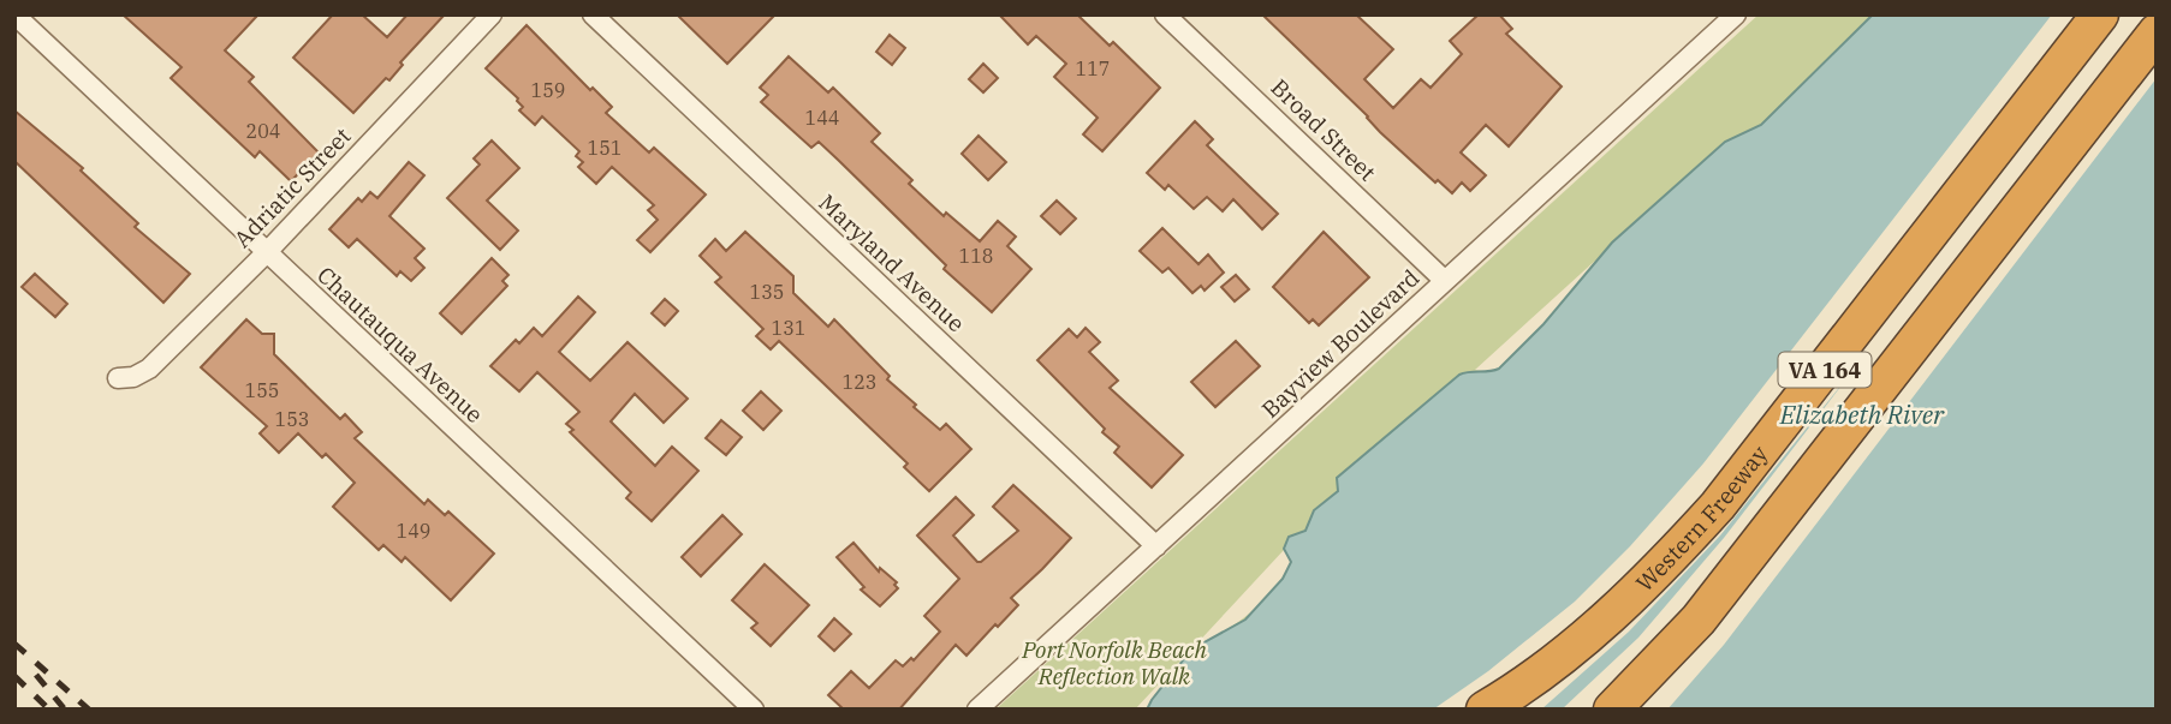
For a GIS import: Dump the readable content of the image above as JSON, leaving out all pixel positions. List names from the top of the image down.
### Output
{
  "streets": {
    "highway": ["VA 164", "Western Freeway"],
    "street": [
      "Broad Street",
      "Adriatic Street",
      "Maryland Avenue",
      "Bayview Boulevard",
      "Chautauqua Avenue"
    ]
  },
  "crossings": [
    ["Broad Street", "Bayview Boulevard"],
    ["Adriatic Street", "Chautauqua Avenue"],
    ["Maryland Avenue", "Bayview Boulevard"]
  ],
  "water": ["Elizabeth River"],
  "parks": ["Port Norfolk Beach Reflection Walk"],
  "house_numbers": [
    "117",
    "159",
    "144",
    "204",
    "151",
    "118",
    "135",
    "131",
    "123",
    "155",
    "153",
    "149"
  ]
}
